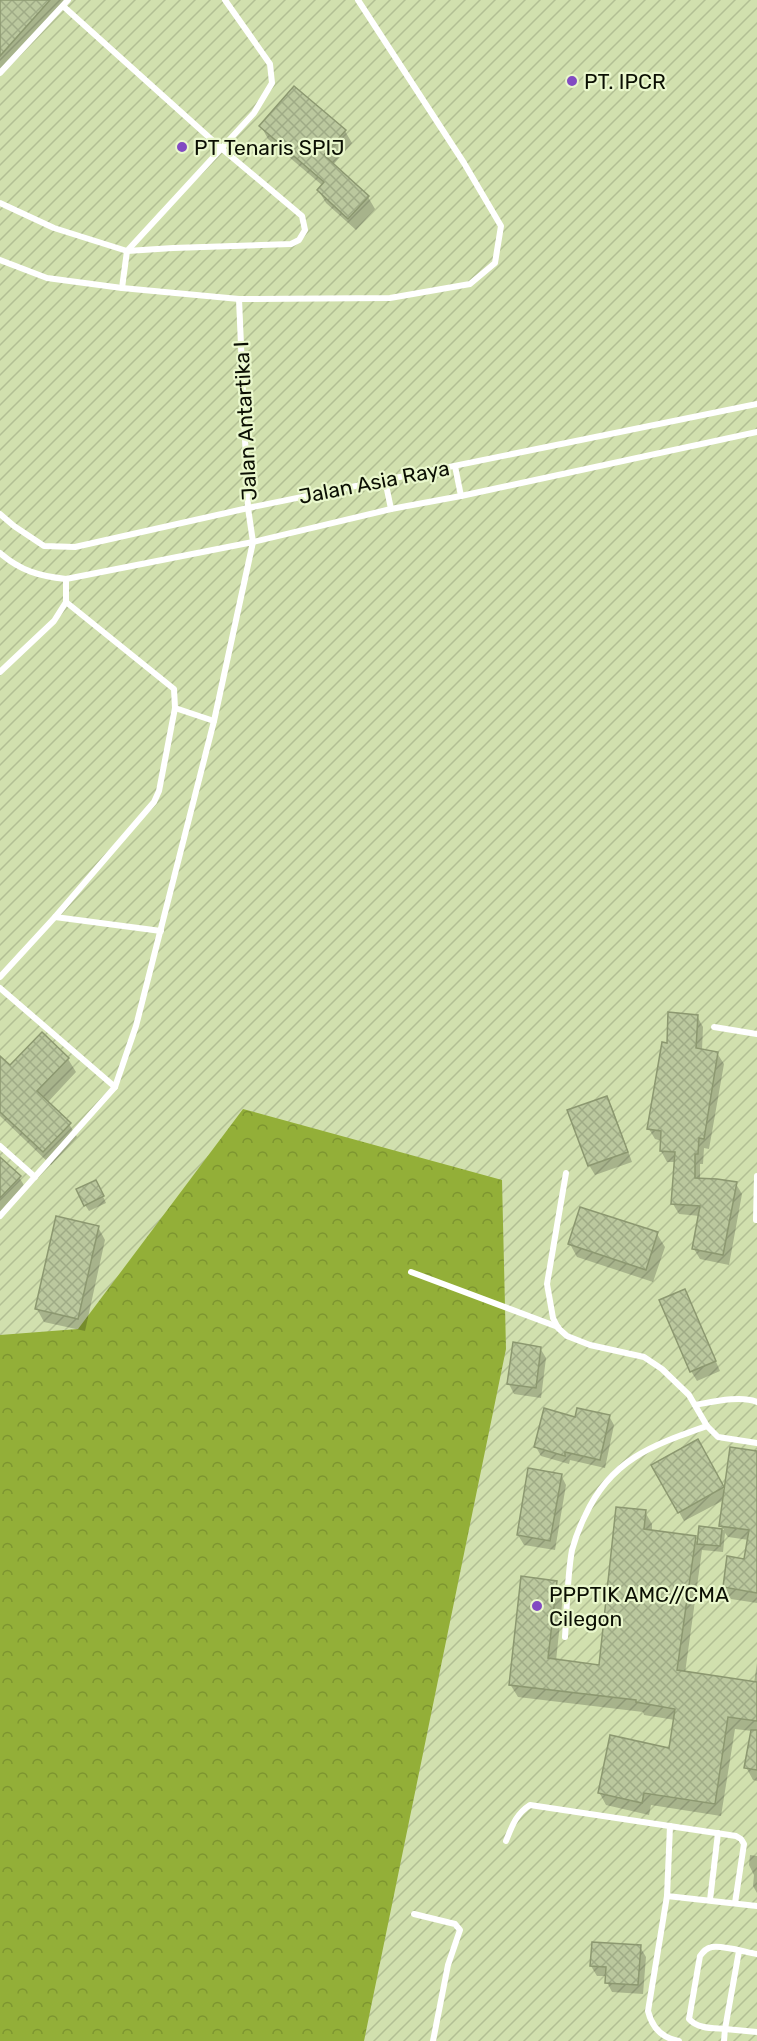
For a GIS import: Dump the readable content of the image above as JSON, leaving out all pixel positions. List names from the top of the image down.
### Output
{
  "streets": {
    "lane": ["Jalan Antartika I", "Jalan Asia Raya"]
  },
  "crossings": [
    ["Jalan Antartika I", "Jalan Asia Raya"]
  ],
  "places": ["PT. IPCR", "PT Tenaris SPIJ", "PPPTIK AMC//CMA Cilegon"]
}
